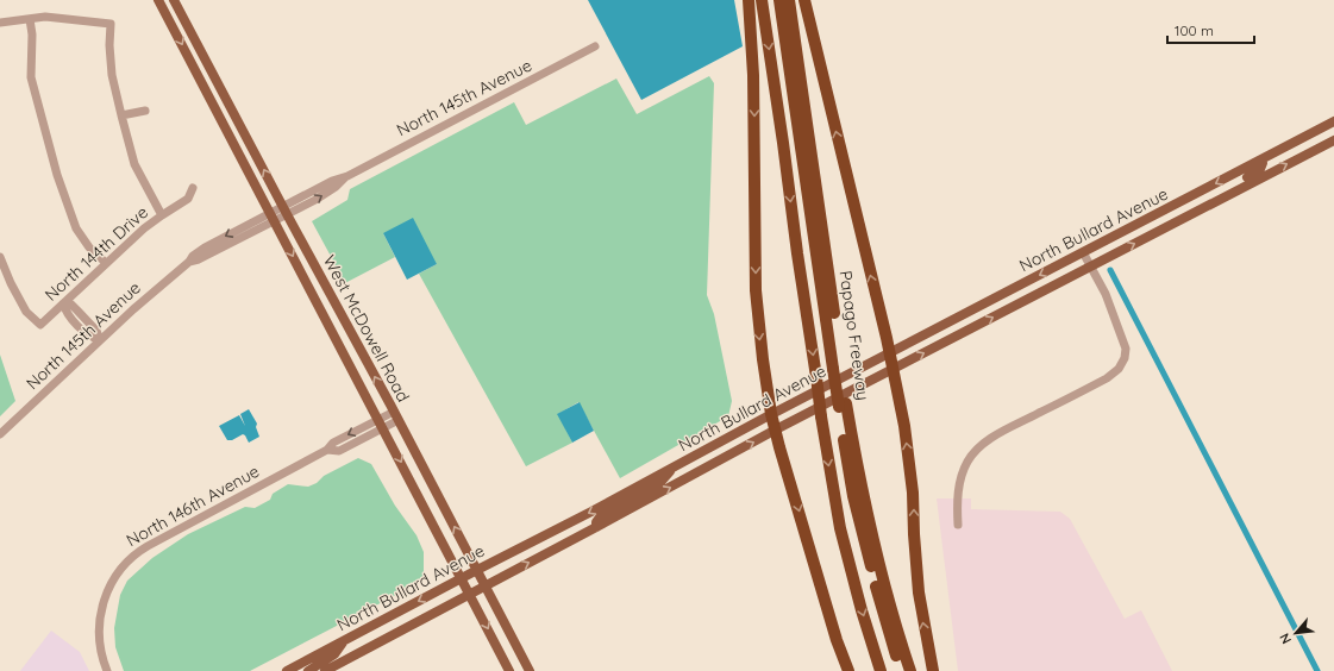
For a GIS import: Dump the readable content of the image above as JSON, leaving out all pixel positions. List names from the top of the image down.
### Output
{
  "streets": {
    "highway": ["Papago Freeway"],
    "main road": ["North Bullard Avenue", "West McDowell Road"],
    "street": ["North 145th Avenue", "North 144th Drive", "North 146th Avenue"]
  },
  "crossings": [
    ["North 145th Avenue", "West McDowell Road"],
    ["North Bullard Avenue", "West McDowell Road"],
    ["West McDowell Road", "North 146th Avenue"]
  ],
  "scale_bar": "100 m",
  "north": "bottom left"
}
